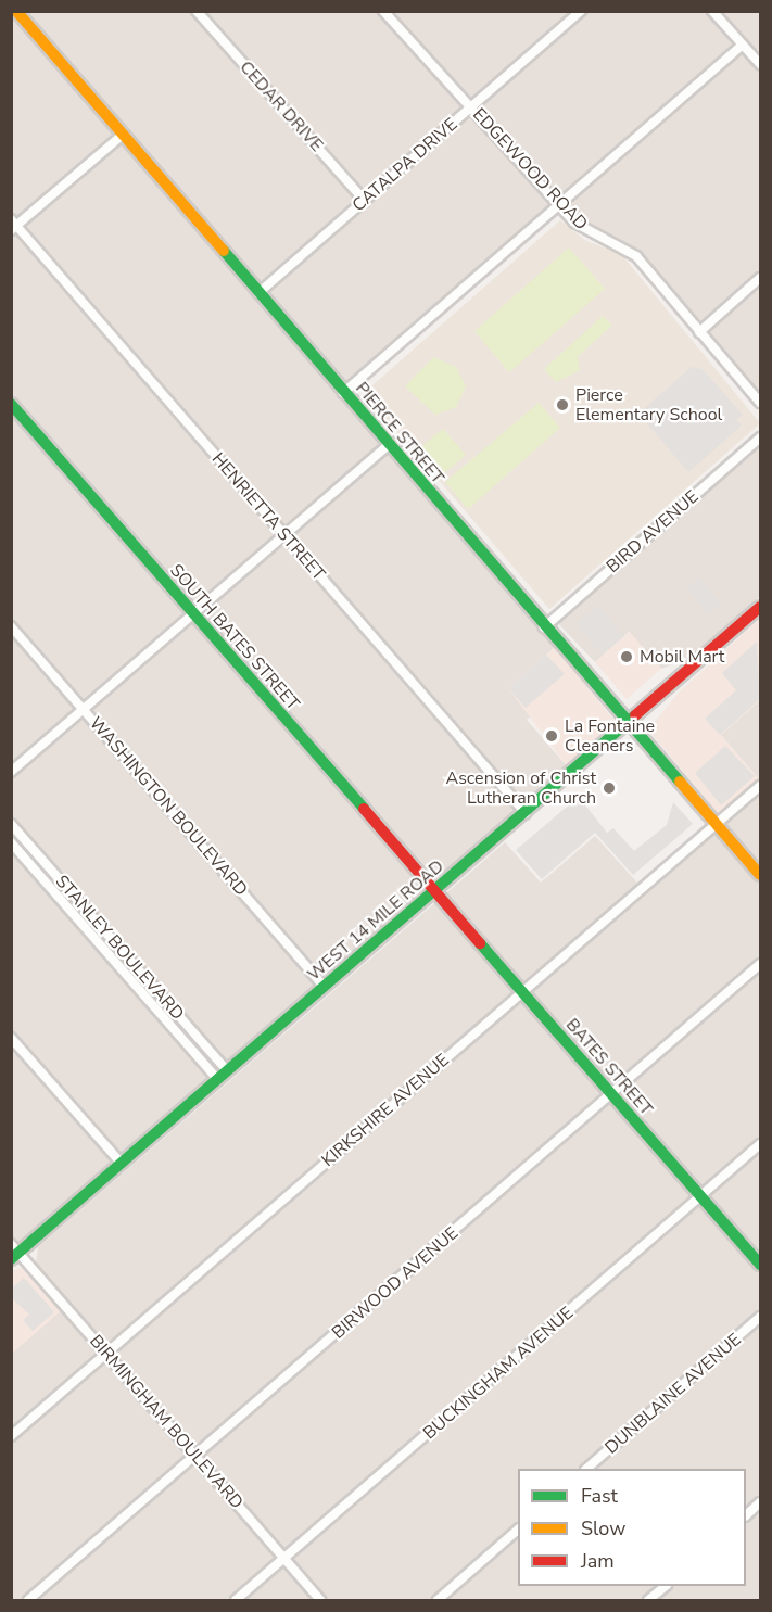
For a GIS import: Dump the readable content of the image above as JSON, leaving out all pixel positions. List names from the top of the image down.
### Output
{
  "streets": {
    "street": [
      "CEDAR DRIVE",
      "CATALPA DRIVE",
      "EDGEWOOD ROAD",
      "PIERCE STREET",
      "HENRIETTA STREET",
      "BIRD AVENUE",
      "SOUTH BATES STREET",
      "WASHINGTON BOULEVARD",
      "WEST 14 MILE ROAD",
      "STANLEY BOULEVARD",
      "BATES STREET",
      "KIRKSHIRE AVENUE",
      "BIRWOOD AVENUE",
      "BUCKINGHAM AVENUE",
      "DUNBLAINE AVENUE",
      "BIRMINGHAM BOULEVARD"
    ]
  },
  "crossings": [
    ["CEDAR DRIVE", "CATALPA DRIVE"],
    ["CATALPA DRIVE", "EDGEWOOD ROAD"],
    ["CATALPA DRIVE", "PIERCE STREET"],
    ["PIERCE STREET", "BIRD AVENUE"],
    ["PIERCE STREET", "WEST 14 MILE ROAD"],
    ["PIERCE STREET", "KIRKSHIRE AVENUE"],
    ["HENRIETTA STREET", "WEST 14 MILE ROAD"],
    ["SOUTH BATES STREET", "WEST 14 MILE ROAD"],
    ["SOUTH BATES STREET", "BATES STREET"],
    ["WASHINGTON BOULEVARD", "WEST 14 MILE ROAD"],
    ["WEST 14 MILE ROAD", "STANLEY BOULEVARD"],
    ["WEST 14 MILE ROAD", "BATES STREET"],
    ["WEST 14 MILE ROAD", "BIRMINGHAM BOULEVARD"],
    ["BATES STREET", "KIRKSHIRE AVENUE"],
    ["BATES STREET", "BIRWOOD AVENUE"],
    ["BATES STREET", "BUCKINGHAM AVENUE"],
    ["KIRKSHIRE AVENUE", "BIRMINGHAM BOULEVARD"],
    ["BIRWOOD AVENUE", "BIRMINGHAM BOULEVARD"],
    ["BUCKINGHAM AVENUE", "BIRMINGHAM BOULEVARD"]
  ],
  "places": [
    "Pierce Elementary School",
    "Mobil Mart",
    "La Fontaine Cleaners",
    "Ascension of Christ Lutheran Church"
  ],
  "legend": ["Fast", "Slow", "Jam"]
}
